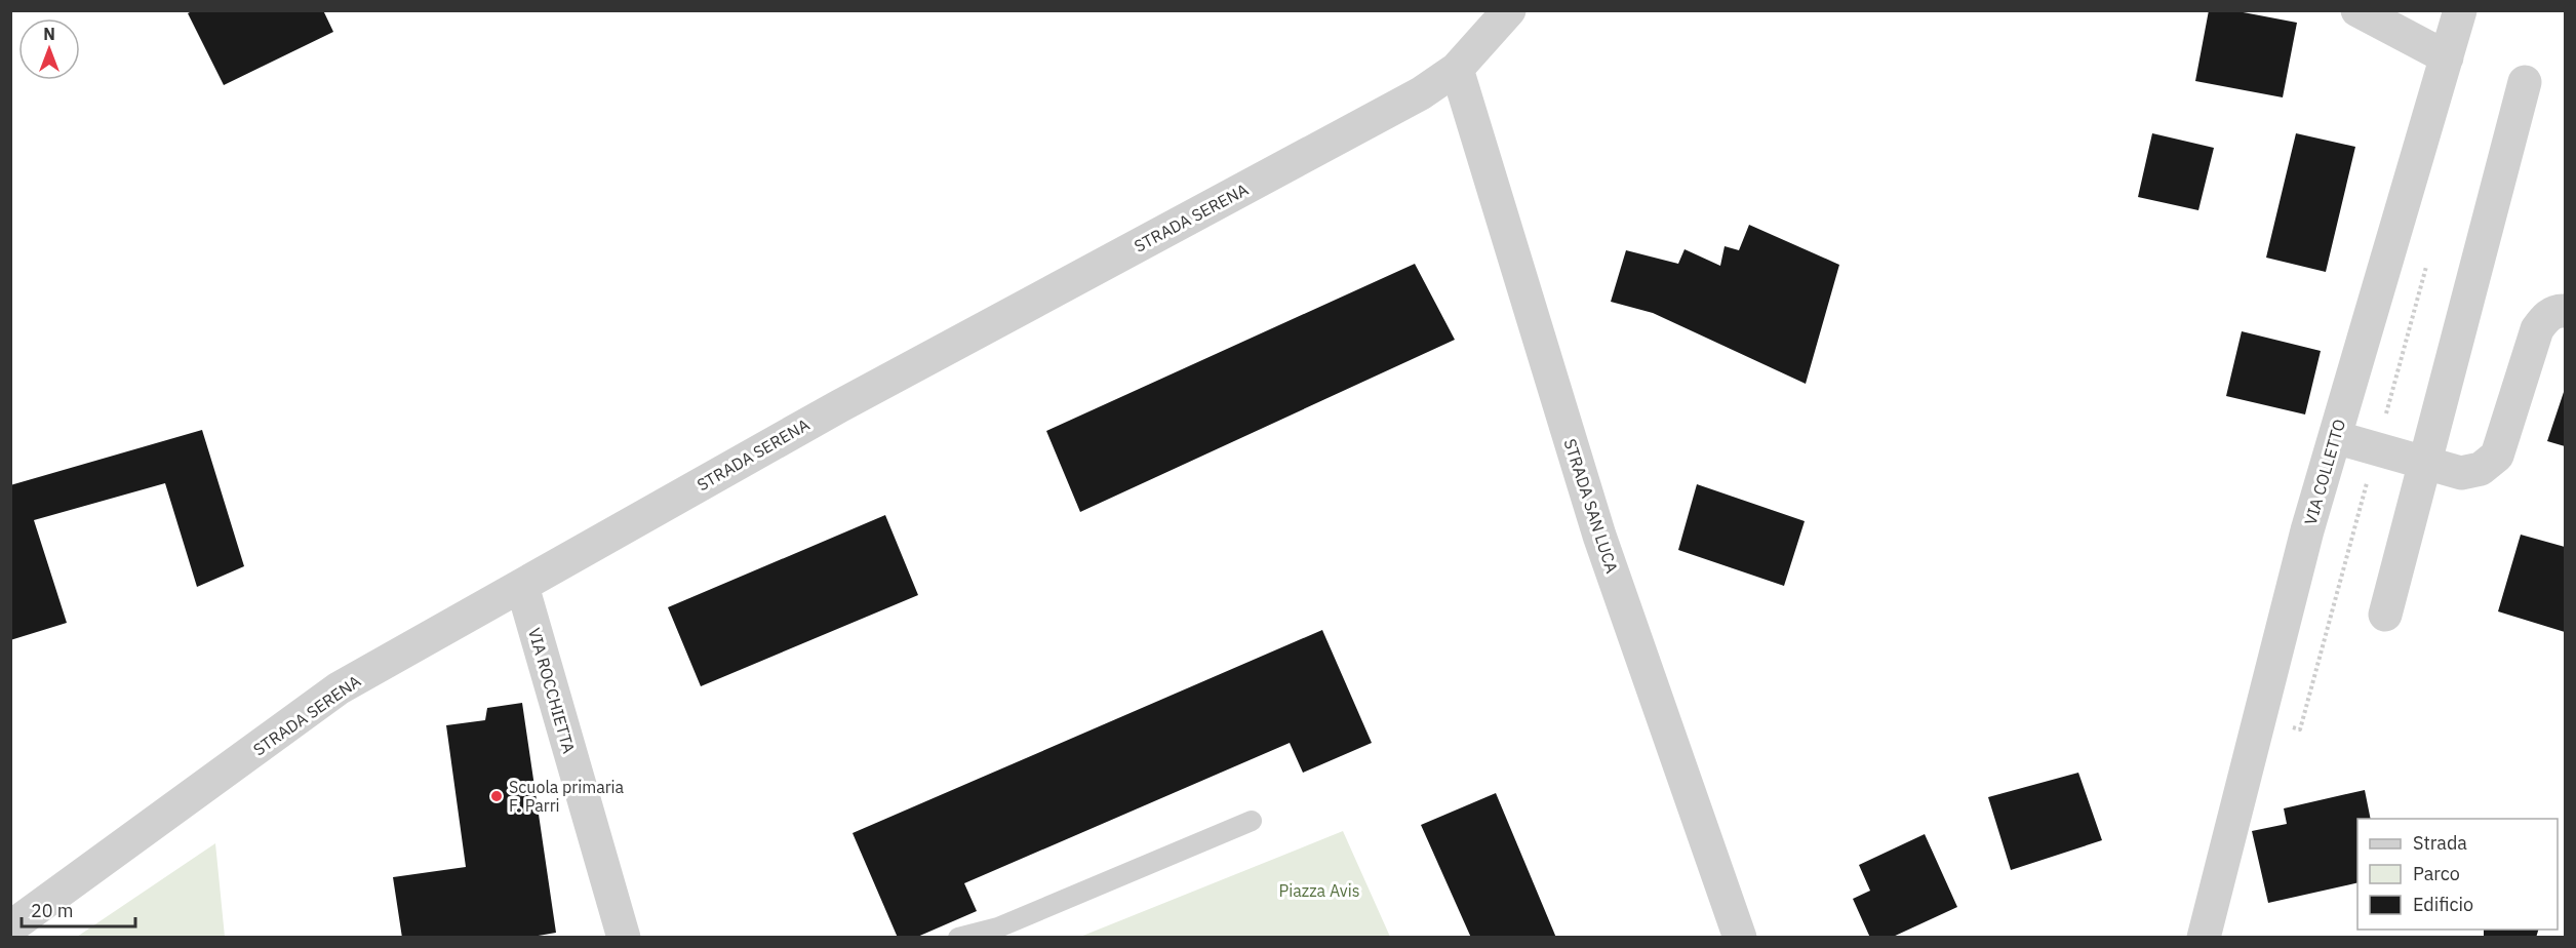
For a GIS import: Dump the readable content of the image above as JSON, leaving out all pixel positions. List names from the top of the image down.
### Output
{
  "streets": {
    "street": [
      "STRADA SERENA",
      "VIA COLLETTO",
      "STRADA SAN LUCA",
      "VIA ROCCHIETTA"
    ]
  },
  "crossings": [
    ["STRADA SERENA", "STRADA SAN LUCA"],
    ["STRADA SERENA", "VIA ROCCHIETTA"]
  ],
  "parks": ["Piazza Avis"],
  "places": ["Scuola primaria F. Parri"],
  "legend": ["Strada", "Parco", "Edificio"],
  "scale_bar": "20 m",
  "north": "top"
}
